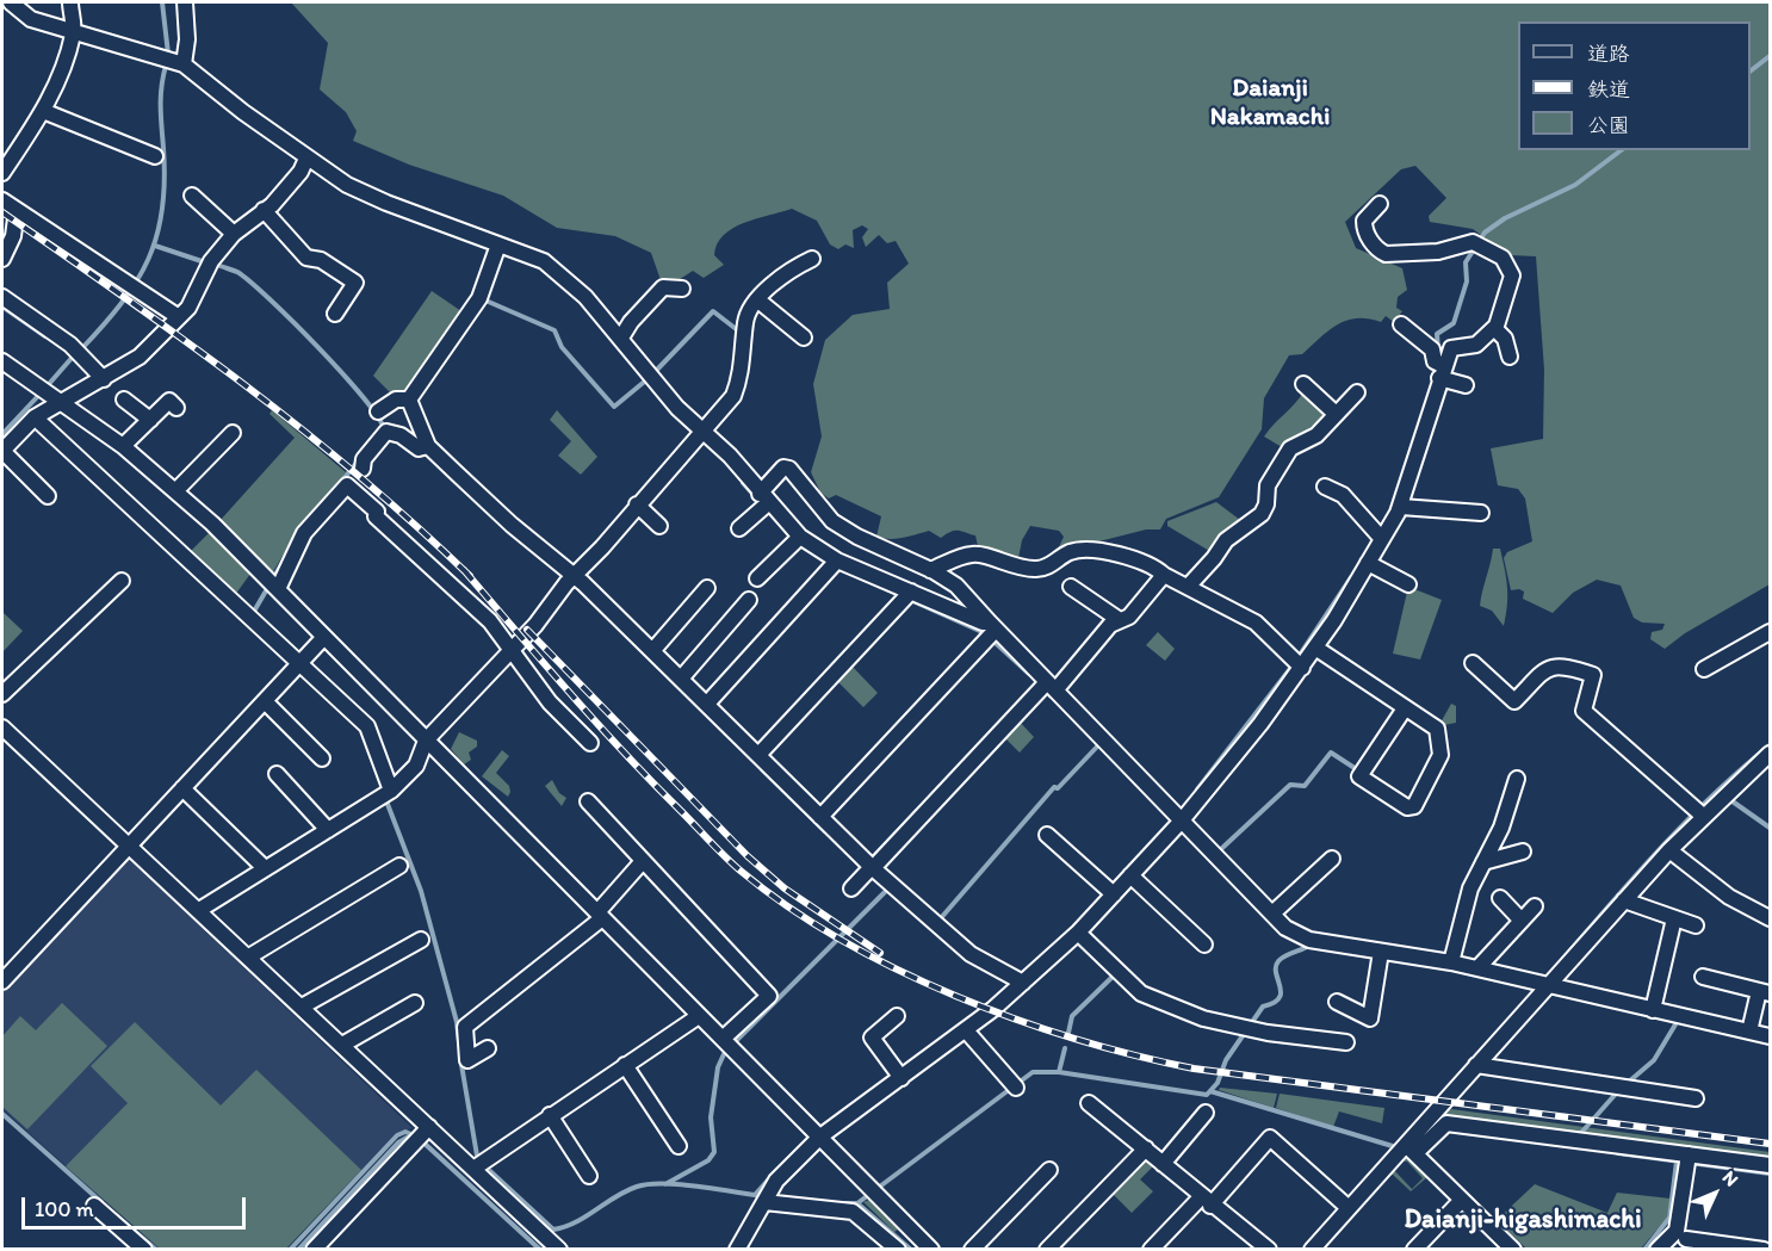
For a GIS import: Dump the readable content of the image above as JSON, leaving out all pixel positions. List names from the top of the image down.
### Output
{
  "districts": ["Daianji Nakamachi", "Daianji-higashimachi"],
  "legend": ["道路", "鉄道", "公園"],
  "scale_bar": "100 m",
  "north": "top right"
}
